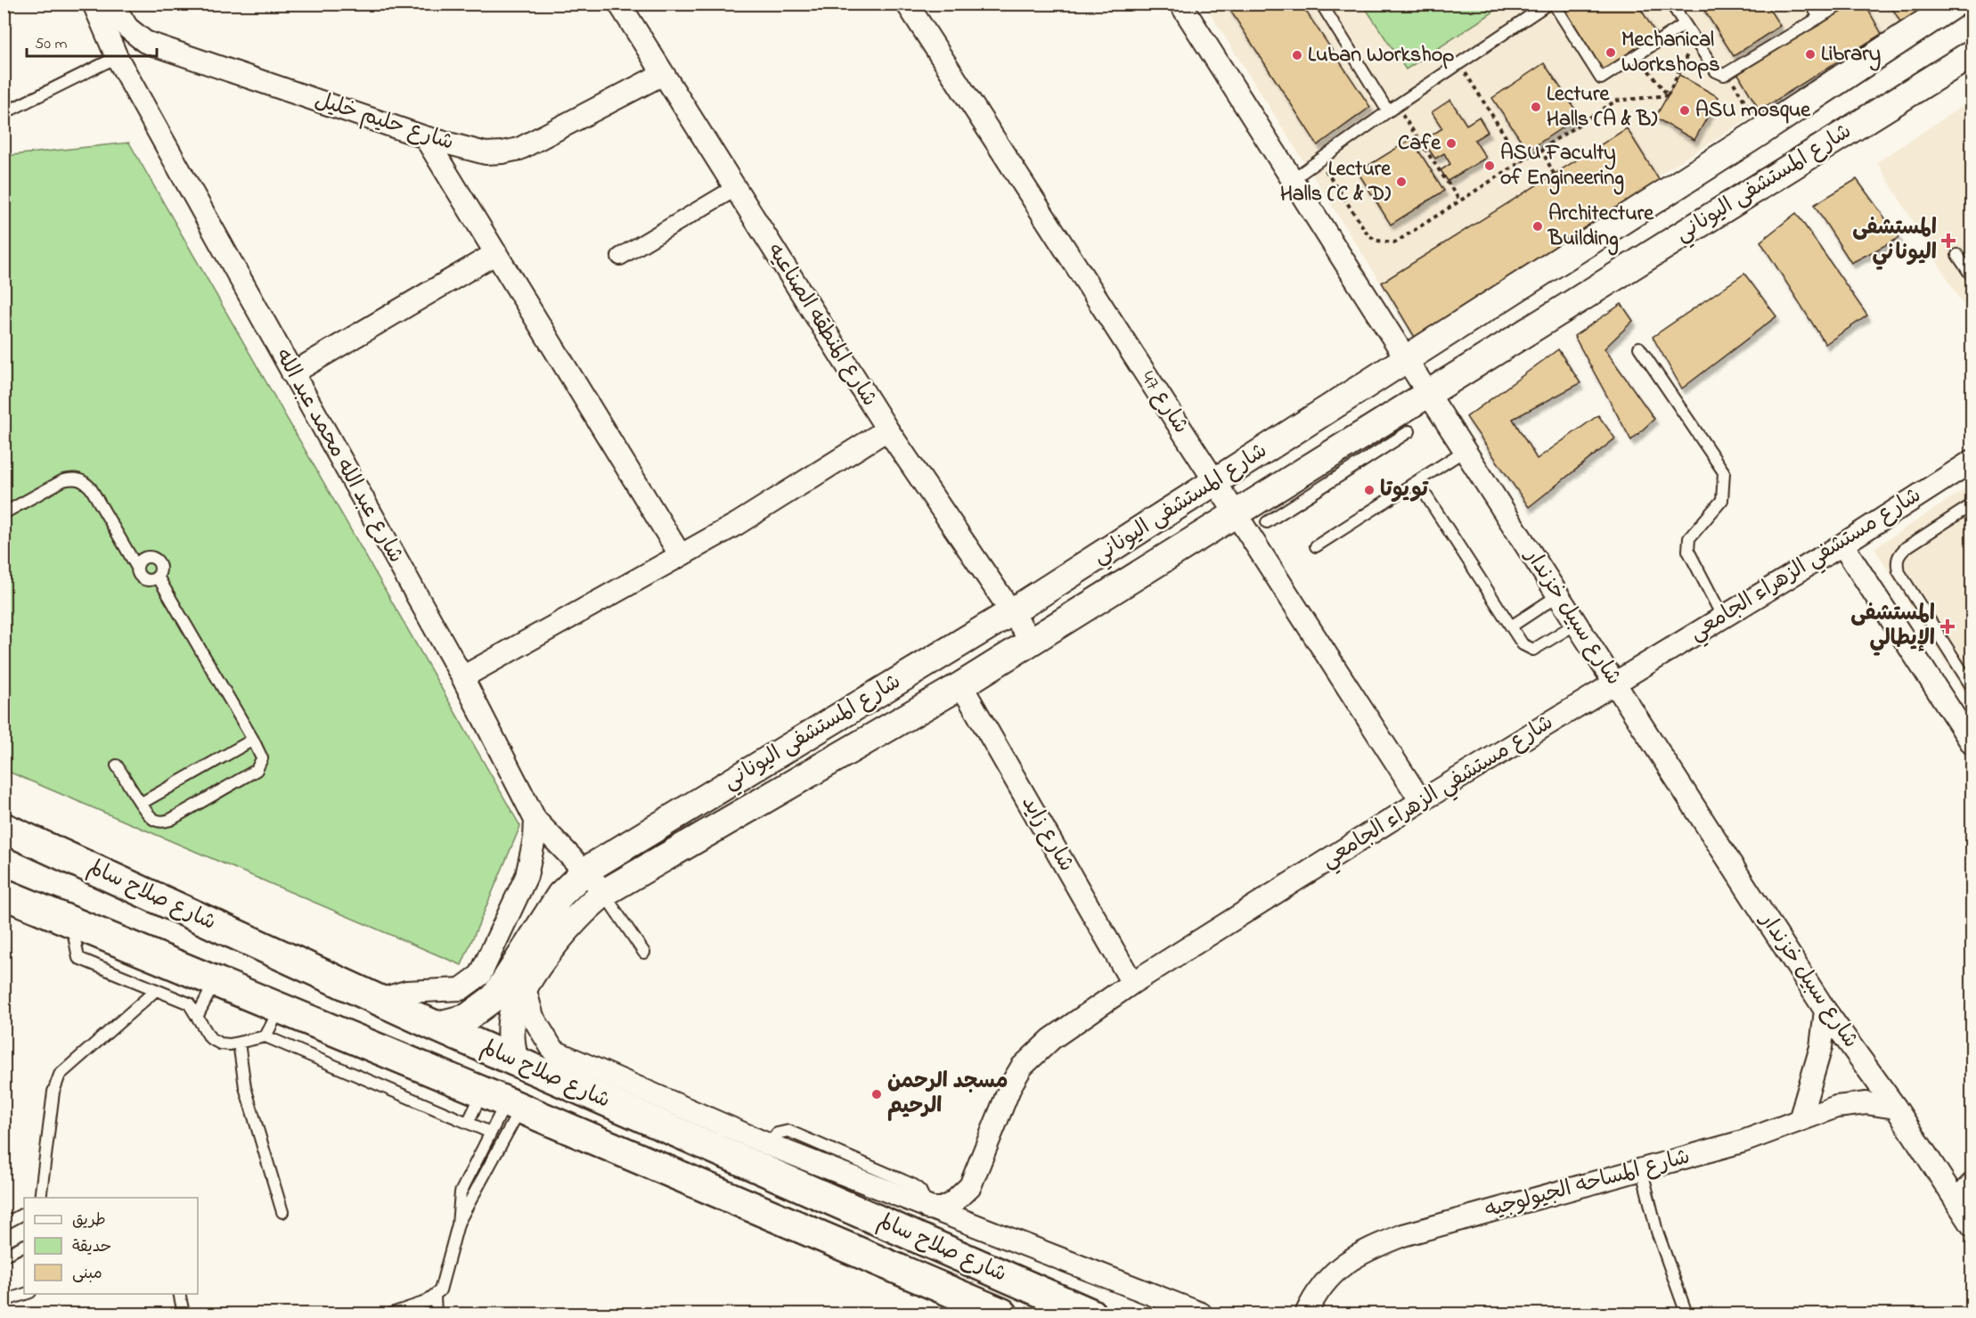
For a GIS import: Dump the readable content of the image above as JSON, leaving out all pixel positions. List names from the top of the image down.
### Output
{
  "streets": {
    "highway": ["شارع صلاح سالم"],
    "street": [
      "شارع حليم خليل",
      "شارع المستشفى اليوناني",
      "شارع المنطقه الصناعيه",
      "شارع 47",
      "شارع عبد الله محمد عبد الله",
      "شارع مستشفي الزهراء الجامعي",
      "شارع سبيل خزندار",
      "شارع زايد",
      "شارع المساحه الجيولوجيه"
    ]
  },
  "crossings": [
    ["شارع حليم خليل", "شارع المنطقه الصناعيه"],
    ["شارع المستشفى اليوناني", "شارع المنطقه الصناعيه"],
    ["شارع المستشفى اليوناني", "شارع 47"],
    ["شارع المستشفى اليوناني", "شارع عبد الله محمد عبد الله"],
    ["شارع المستشفى اليوناني", "شارع سبيل خزندار"],
    ["شارع المستشفى اليوناني", "شارع زايد"],
    ["شارع المستشفى اليوناني", "شارع صلاح سالم"],
    ["شارع 47", "شارع مستشفي الزهراء الجامعي"],
    ["شارع مستشفي الزهراء الجامعي", "شارع سبيل خزندار"],
    ["شارع مستشفي الزهراء الجامعي", "شارع زايد"],
    ["شارع سبيل خزندار", "شارع المساحه الجيولوجيه"]
  ],
  "places": {
    "other": [
      "Mechanical Workshops",
      "Library",
      "Luban Workshop",
      "Lecture Halls (A & B)",
      "ASU mosque",
      "Cafe",
      "ASU Faculty of Engineering",
      "Lecture Halls (C & D)",
      "Architecture Building",
      "تويوتا",
      "مسجد الرحمن الرحيم"
    ],
    "health": ["المستشفى اليوناني", "المستشفى الإيطالي"]
  },
  "legend": ["طريق", "حديقة", "مبنى"],
  "scale_bar": "50 m"
}
